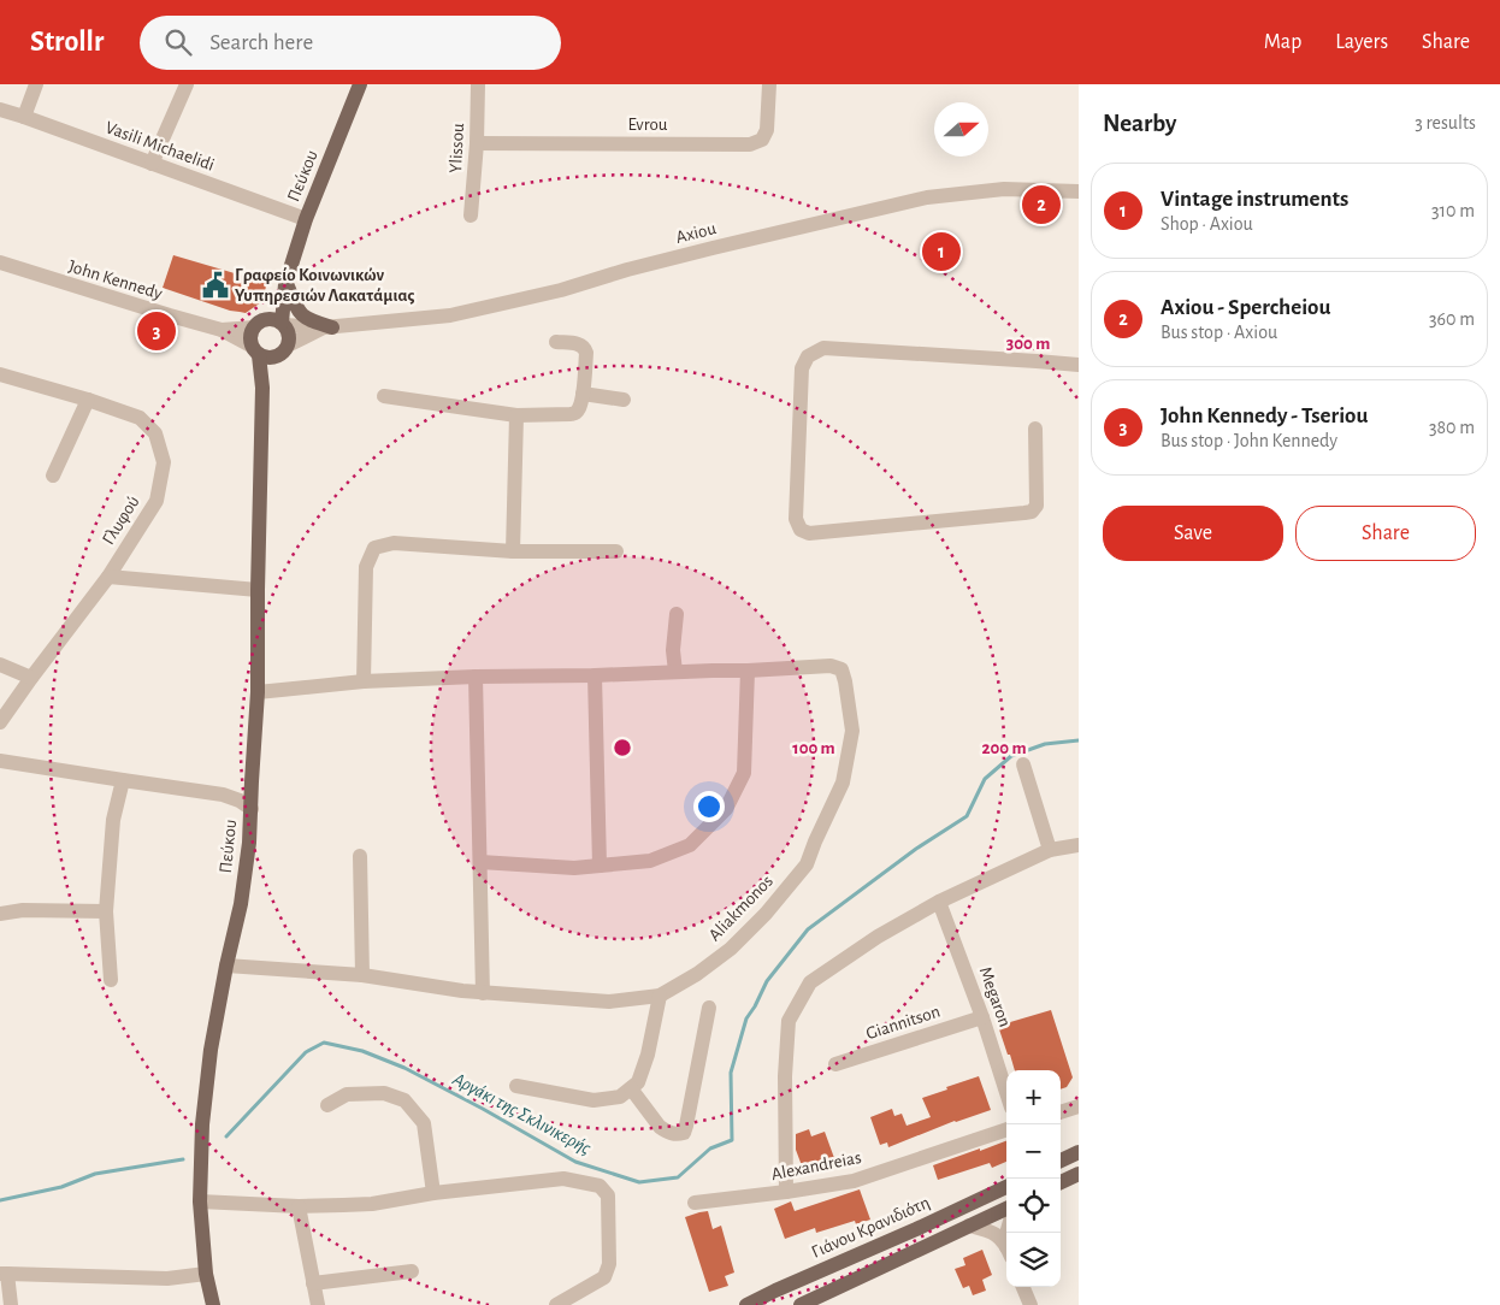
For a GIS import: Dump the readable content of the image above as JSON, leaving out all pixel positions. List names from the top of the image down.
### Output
{
  "streets": {
    "main road": ["Πεύκου", "Γιάνου Κρανιδιότη"],
    "street": [
      "Evrou",
      "Vasili Michaelidi",
      "Ylissou",
      "Axiou",
      "John Kennedy",
      "Γλυφού",
      "Aliakmonos",
      "Megaron",
      "Giannitson",
      "Alexandreias"
    ]
  },
  "crossings": [
    ["Evrou", "Ylissou"],
    ["Vasili Michaelidi", "Πεύκου"],
    ["Πεύκου", "Axiou"],
    ["Πεύκου", "Aliakmonos"],
    ["Megaron", "Giannitson"]
  ],
  "water": ["Αργάκι της Σκλινικερής"],
  "places": {
    "public building": ["Γραφείο Κοινωνικών Υυπηρεσιών Λακατάμιας"]
  },
  "north": "right",
  "page": {
    "header": "Strollr",
    "search": "Search here",
    "nav": ["Map", "Layers", "Share"],
    "heading": ["Nearby", "3 results"],
    "list": [
      {
        "mark": "1",
        "name": "Vintage instruments",
        "note": "Shop · Axiou",
        "value": "310 m"
      },
      {
        "mark": "2",
        "name": "Axiou - Spercheiou",
        "note": "Bus stop · Axiou",
        "value": "360 m"
      },
      {
        "mark": "3",
        "name": "John Kennedy - Tseriou",
        "note": "Bus stop · John Kennedy",
        "value": "380 m"
      }
    ],
    "pins": ["2", "1", "3"],
    "buttons": ["Save", "Share"],
    "map_buttons": ["+", "−"]
  },
  "rings": ["300 m", "100 m", "200 m"]
}
